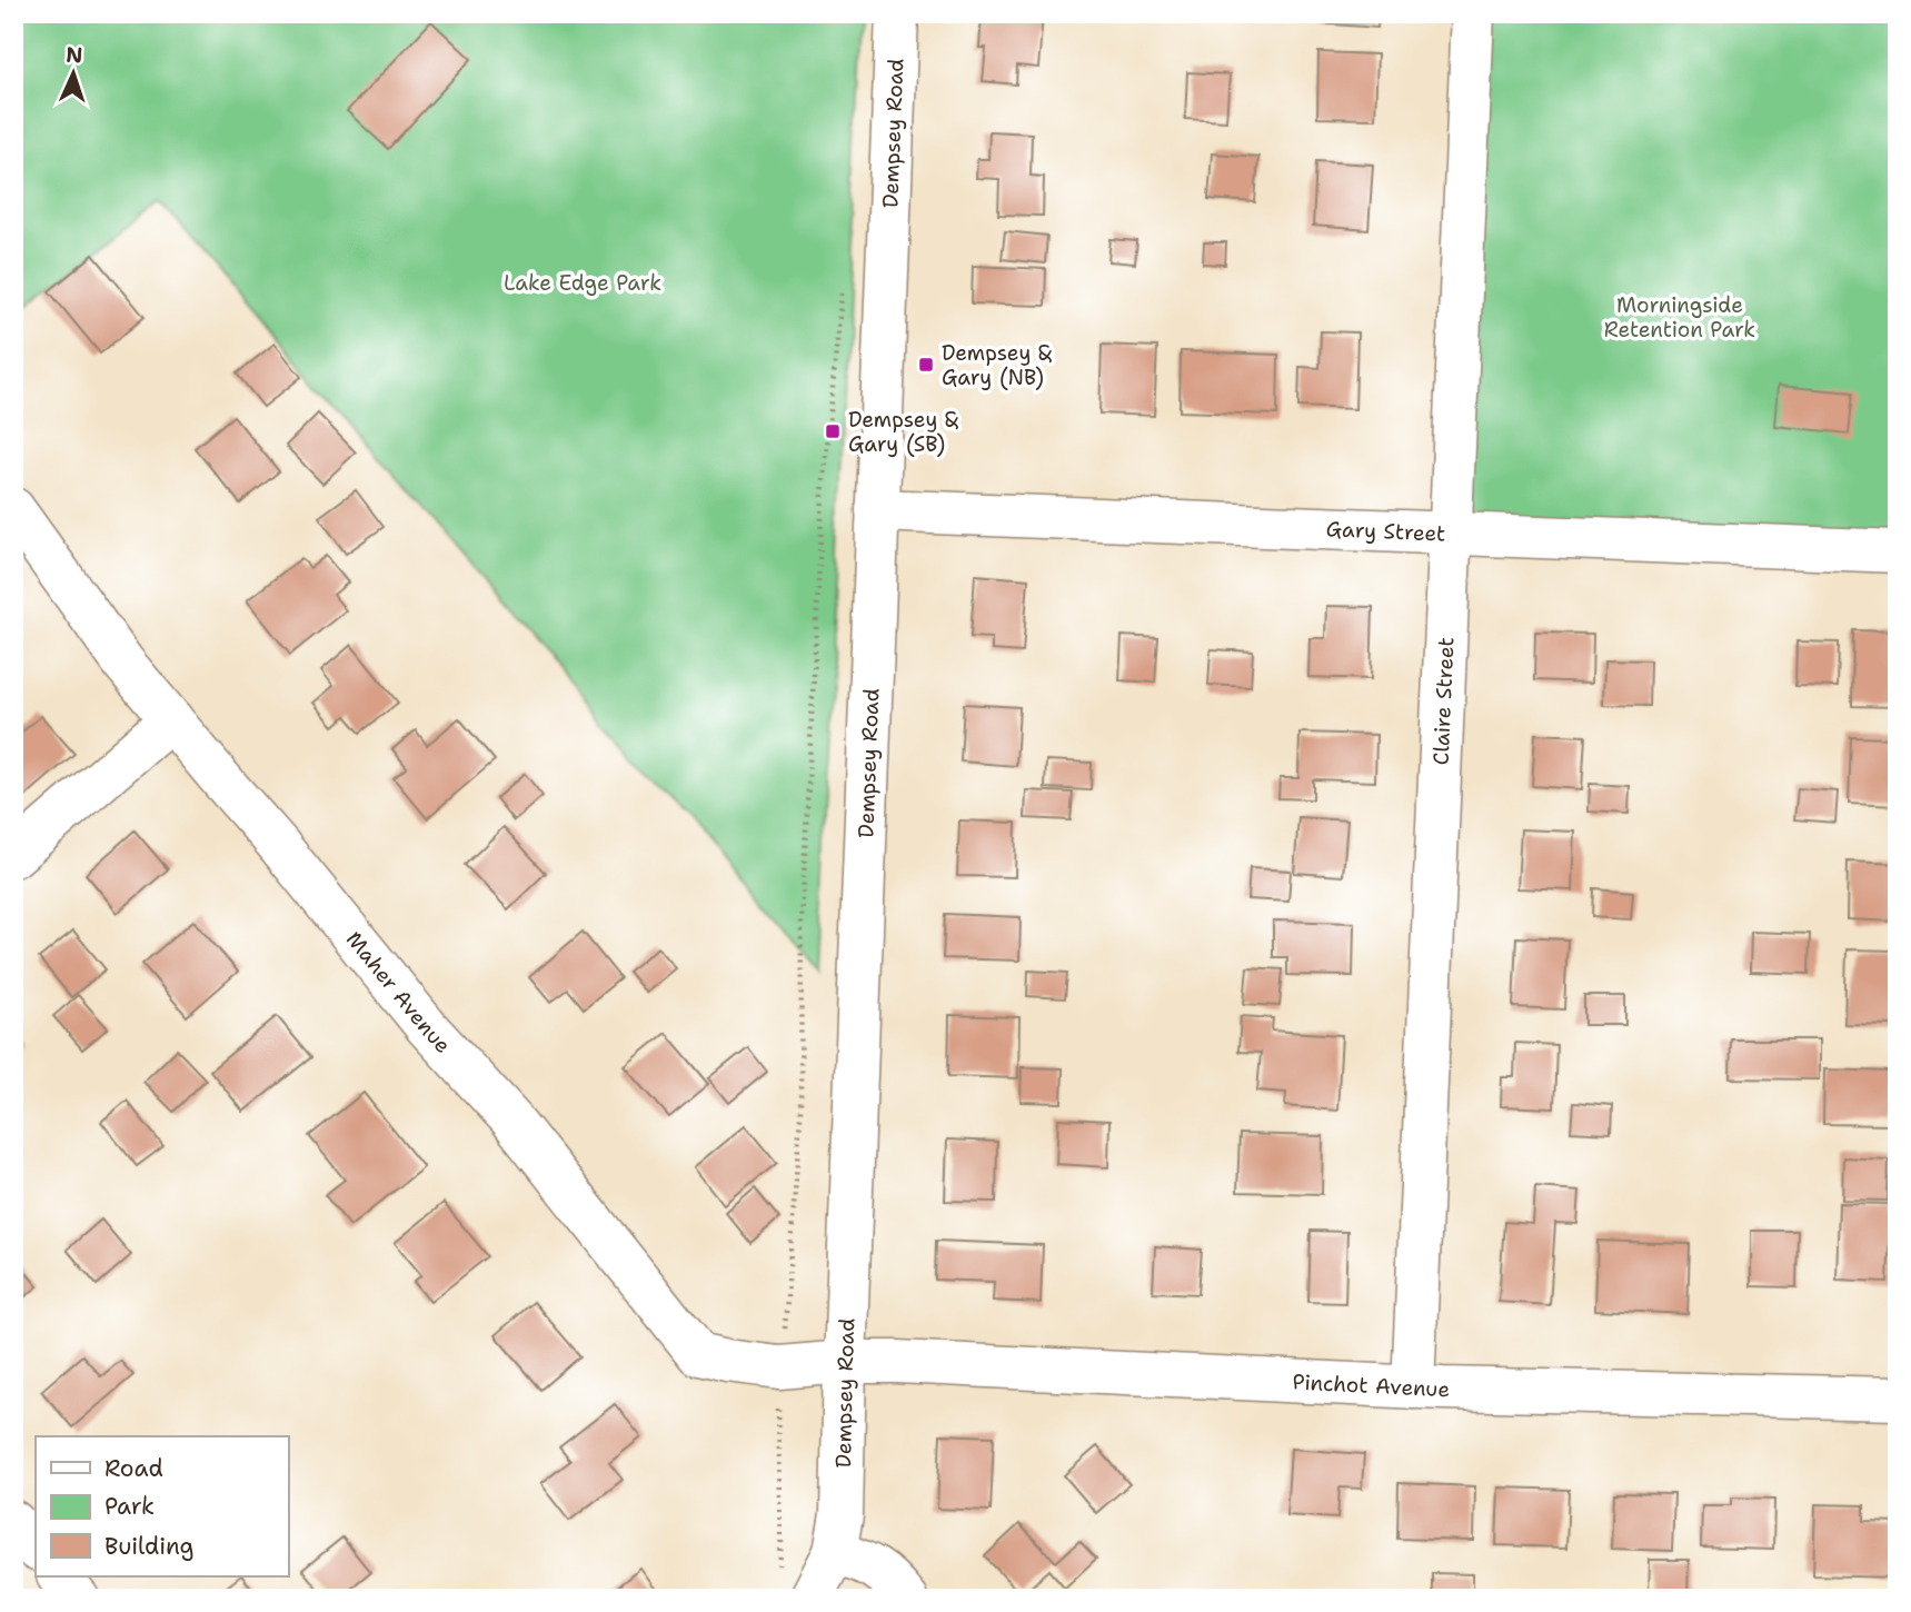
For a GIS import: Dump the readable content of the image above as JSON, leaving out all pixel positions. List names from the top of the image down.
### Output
{
  "streets": {
    "street": [
      "Dempsey Road",
      "Gary Street",
      "Claire Street",
      "Maher Avenue",
      "Pinchot Avenue"
    ]
  },
  "crossings": [
    ["Dempsey Road", "Gary Street"],
    ["Dempsey Road", "Maher Avenue"],
    ["Dempsey Road", "Pinchot Avenue"],
    ["Gary Street", "Claire Street"],
    ["Claire Street", "Pinchot Avenue"],
    ["Maher Avenue", "Pinchot Avenue"]
  ],
  "parks": ["Lake Edge Park", "Morningside Retention Park"],
  "places": {
    "transit": ["Dempsey & Gary (NB)", "Dempsey & Gary (SB)"]
  },
  "legend": ["Road", "Park", "Building"],
  "north": "top"
}
